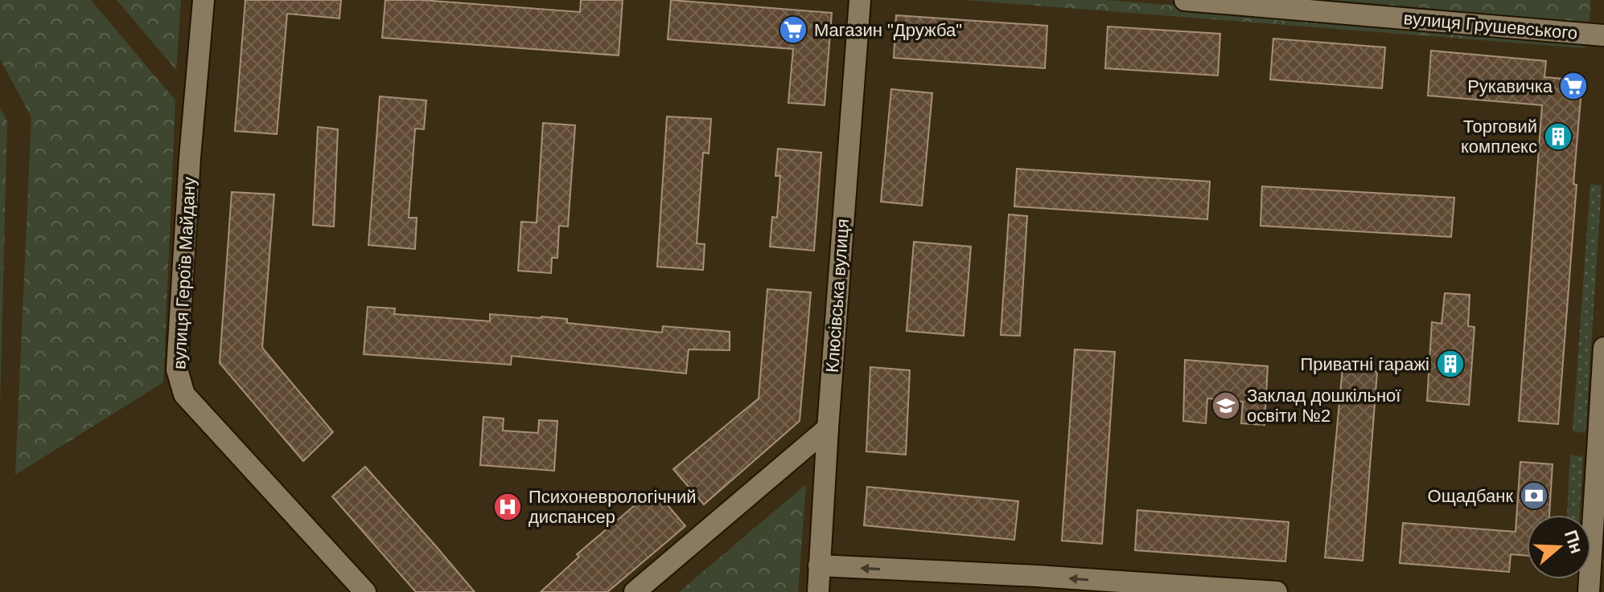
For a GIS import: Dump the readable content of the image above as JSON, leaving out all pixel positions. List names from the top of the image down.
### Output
{
  "streets": {
    "street": ["вулиця Грушевського", "вулиця Героїв Майдану", "Клюсівська вулиця"]
  },
  "places": {
    "supermarket": ["Магазин \"Дружба\"", "Рукавичка"],
    "building": ["Торговий комплекс", "Приватні гаражі"],
    "school or university": ["Заклад дошкільної освіти №2"],
    "bank": ["Ощадбанк"],
    "hospital": ["Психоневрологічний диспансер"]
  },
  "north": "right"
}
